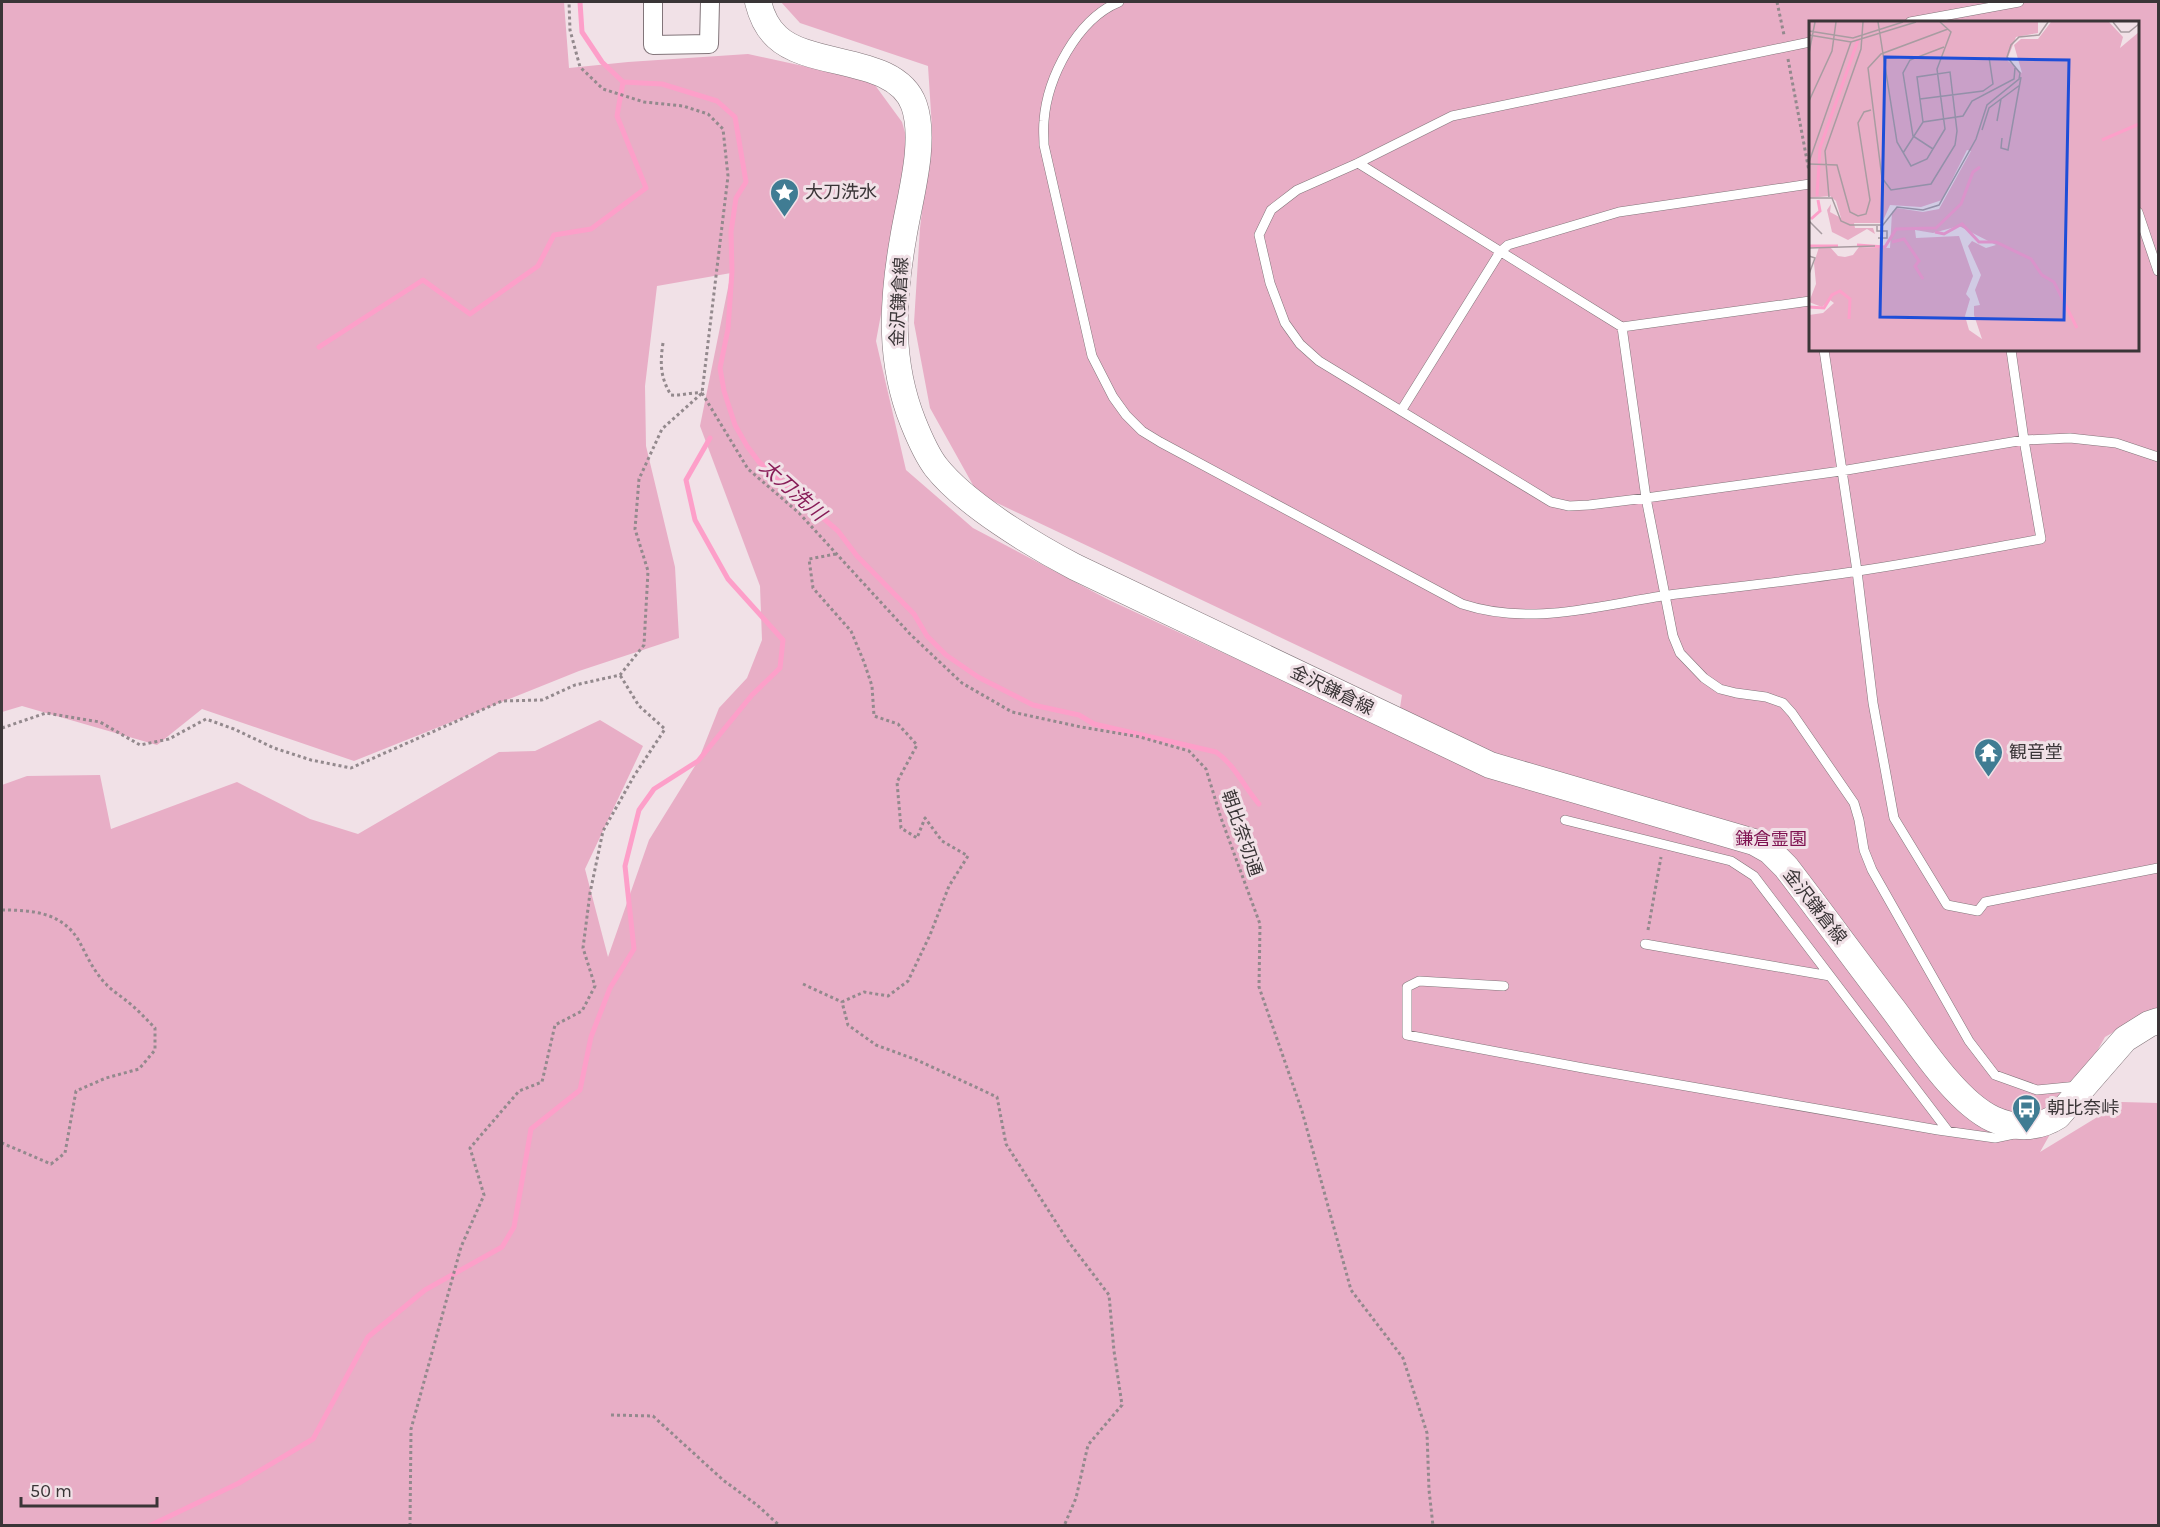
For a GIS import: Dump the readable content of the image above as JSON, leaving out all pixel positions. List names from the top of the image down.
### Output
{
  "streets": {
    "main road": ["金沢鎌倉線"],
    "path": ["朝比奈切通"]
  },
  "water": ["太刀洗川"],
  "parks": ["鎌倉霊園"],
  "places": {
    "place": ["大刀洗水"],
    "temple": ["観音堂"],
    "bus stop": ["朝比奈峠"]
  },
  "scale_bar": "50 m"
}
